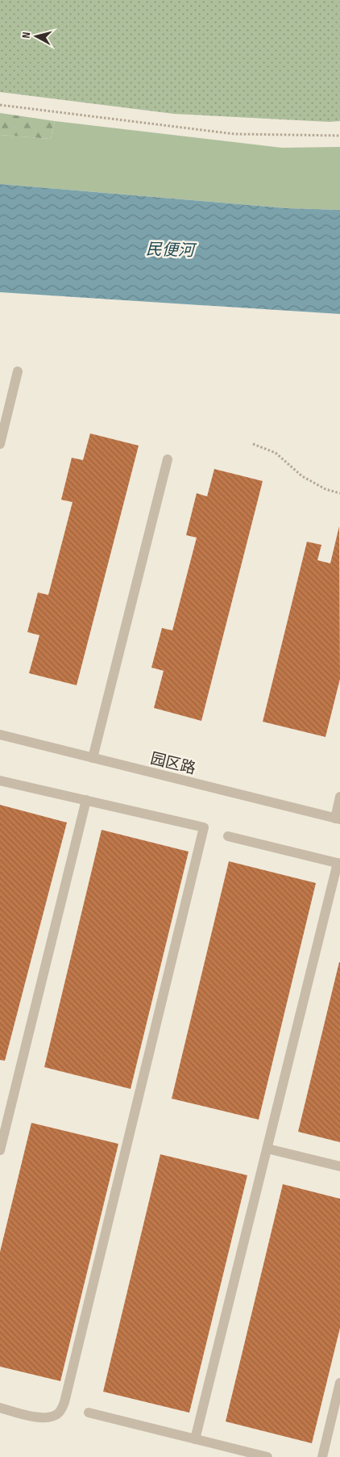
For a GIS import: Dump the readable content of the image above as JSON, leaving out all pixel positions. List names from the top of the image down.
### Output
{
  "streets": {
    "street": ["园区路"]
  },
  "water": ["民便河"],
  "north": "left"
}
